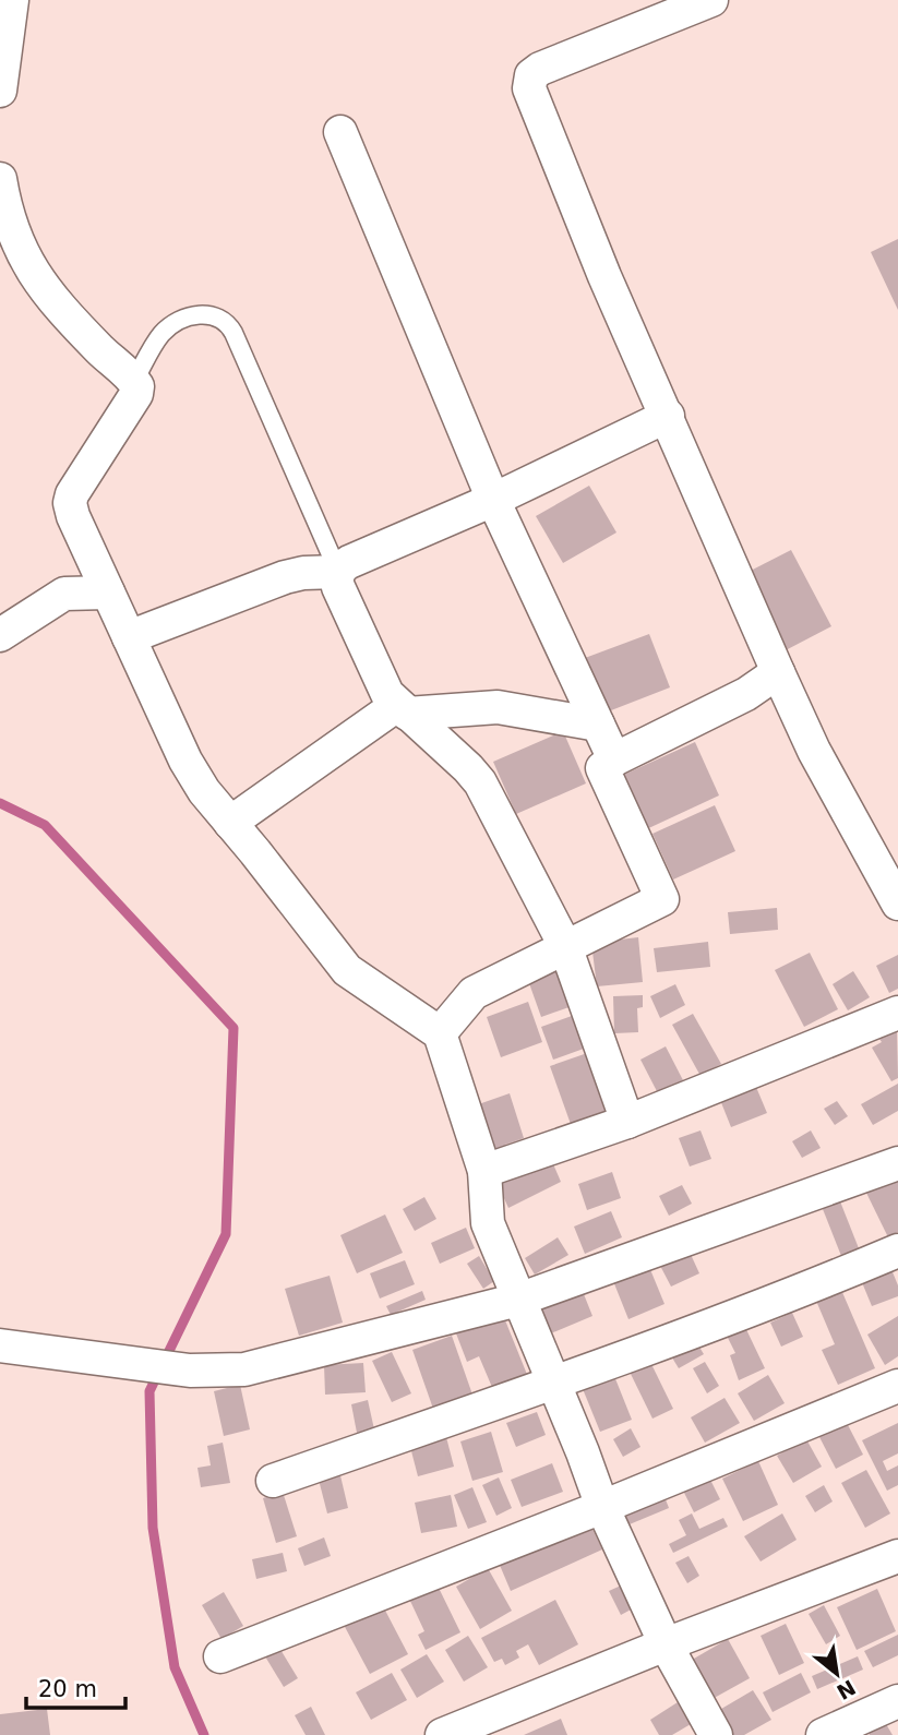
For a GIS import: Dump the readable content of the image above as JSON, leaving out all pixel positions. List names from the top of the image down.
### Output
{
  "scale_bar": "20 m",
  "north": "bottom right"
}
